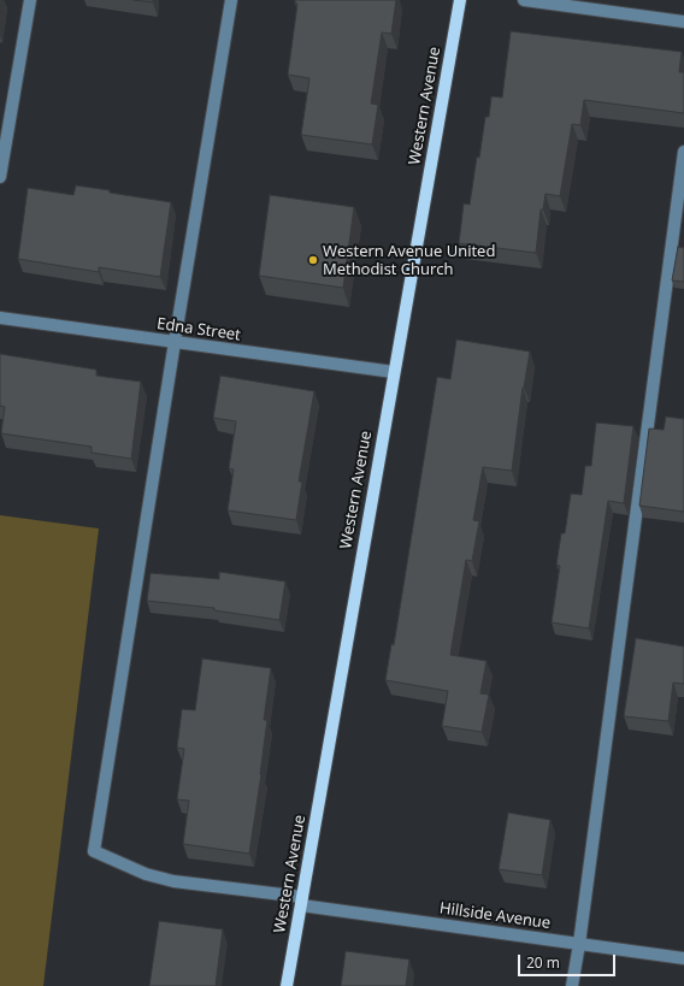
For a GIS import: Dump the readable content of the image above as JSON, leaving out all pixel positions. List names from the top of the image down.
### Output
{
  "streets": {
    "main road": ["Western Avenue"],
    "street": ["Edna Street", "Hillside Avenue"]
  },
  "crossings": [
    ["Western Avenue", "Edna Street"],
    ["Western Avenue", "Hillside Avenue"],
    ["Edna Street", "Hillside Avenue"]
  ],
  "places": ["Western Avenue United Methodist Church"],
  "scale_bar": "20 m"
}
